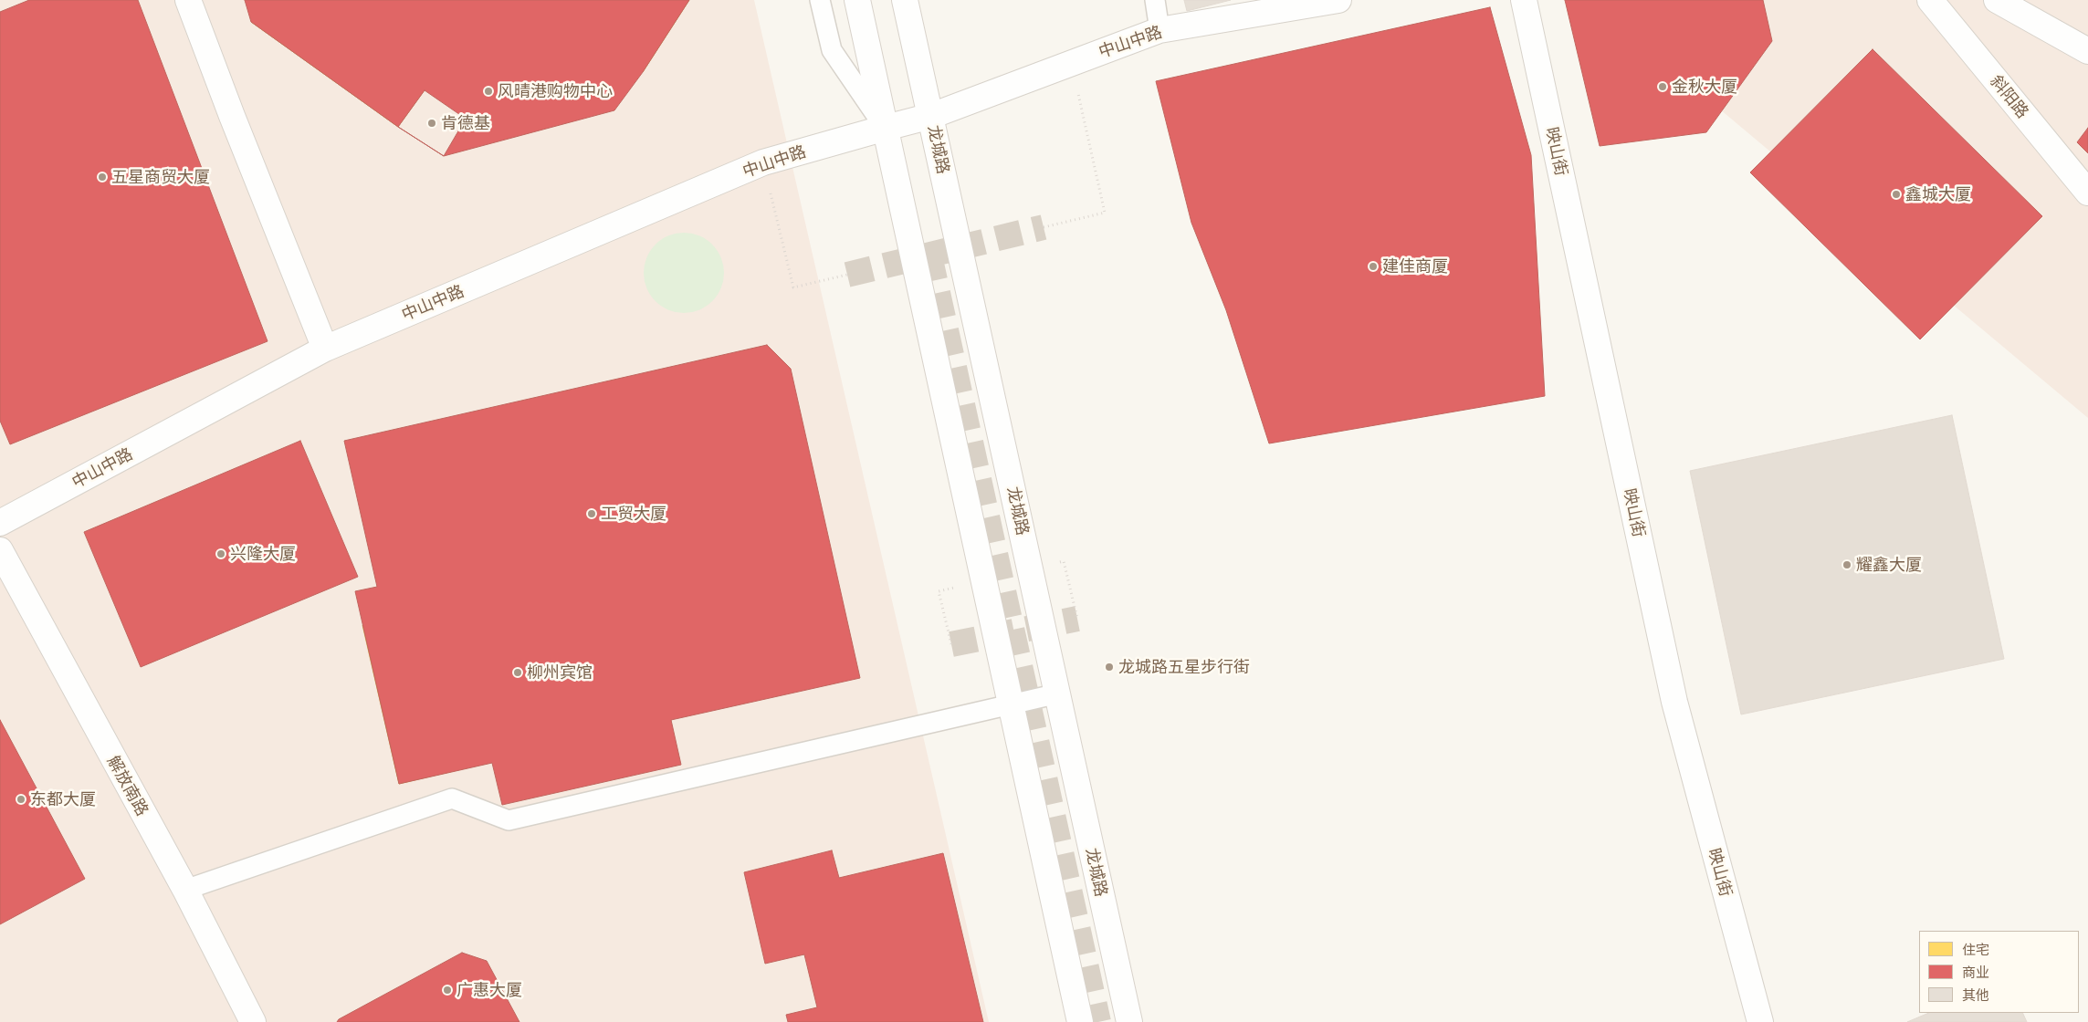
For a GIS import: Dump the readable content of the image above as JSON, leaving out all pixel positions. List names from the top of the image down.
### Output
{
  "streets": {
    "street": [
      "中山中路",
      "斜阳路",
      "龙城路",
      "映山街",
      "解放南路"
    ]
  },
  "crossings": [
    ["中山中路", "龙城路"]
  ],
  "places": [
    "金秋大厦",
    "风晴港购物中心",
    "肯德基",
    "五星商贸大厦",
    "鑫城大厦",
    "建佳商厦",
    "工贸大厦",
    "兴隆大厦",
    "耀鑫大厦",
    "龙城路五星步行街",
    "柳州宾馆",
    "东都大厦",
    "广惠大厦"
  ],
  "legend": ["住宅", "商业", "其他"]
}
